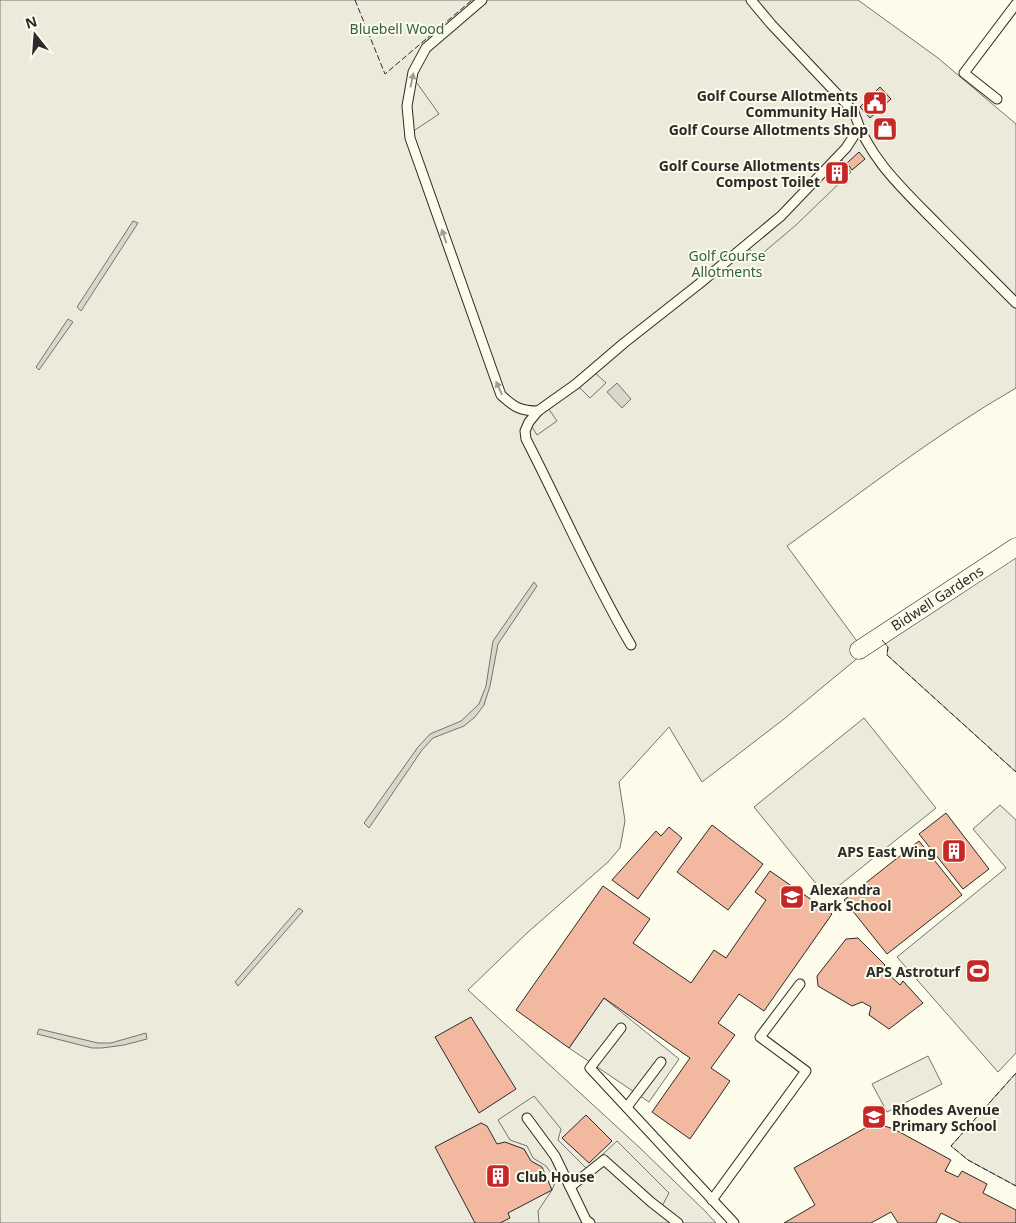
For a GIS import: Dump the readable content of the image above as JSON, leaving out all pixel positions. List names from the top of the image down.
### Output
{
  "streets": {
    "street": ["Bidwell Gardens"]
  },
  "parks": ["Bluebell Wood", "Golf Course Allotments"],
  "places": {
    "public building": ["Golf Course Allotments Community Hall"],
    "shop": ["Golf Course Allotments Shop"],
    "building": ["Golf Course Allotments Compost Toilet", "APS East Wing", "Club House"],
    "school or university": ["Alexandra Park School", "Rhodes Avenue Primary School"],
    "sports": ["APS Astroturf"]
  },
  "north": "top"
}
